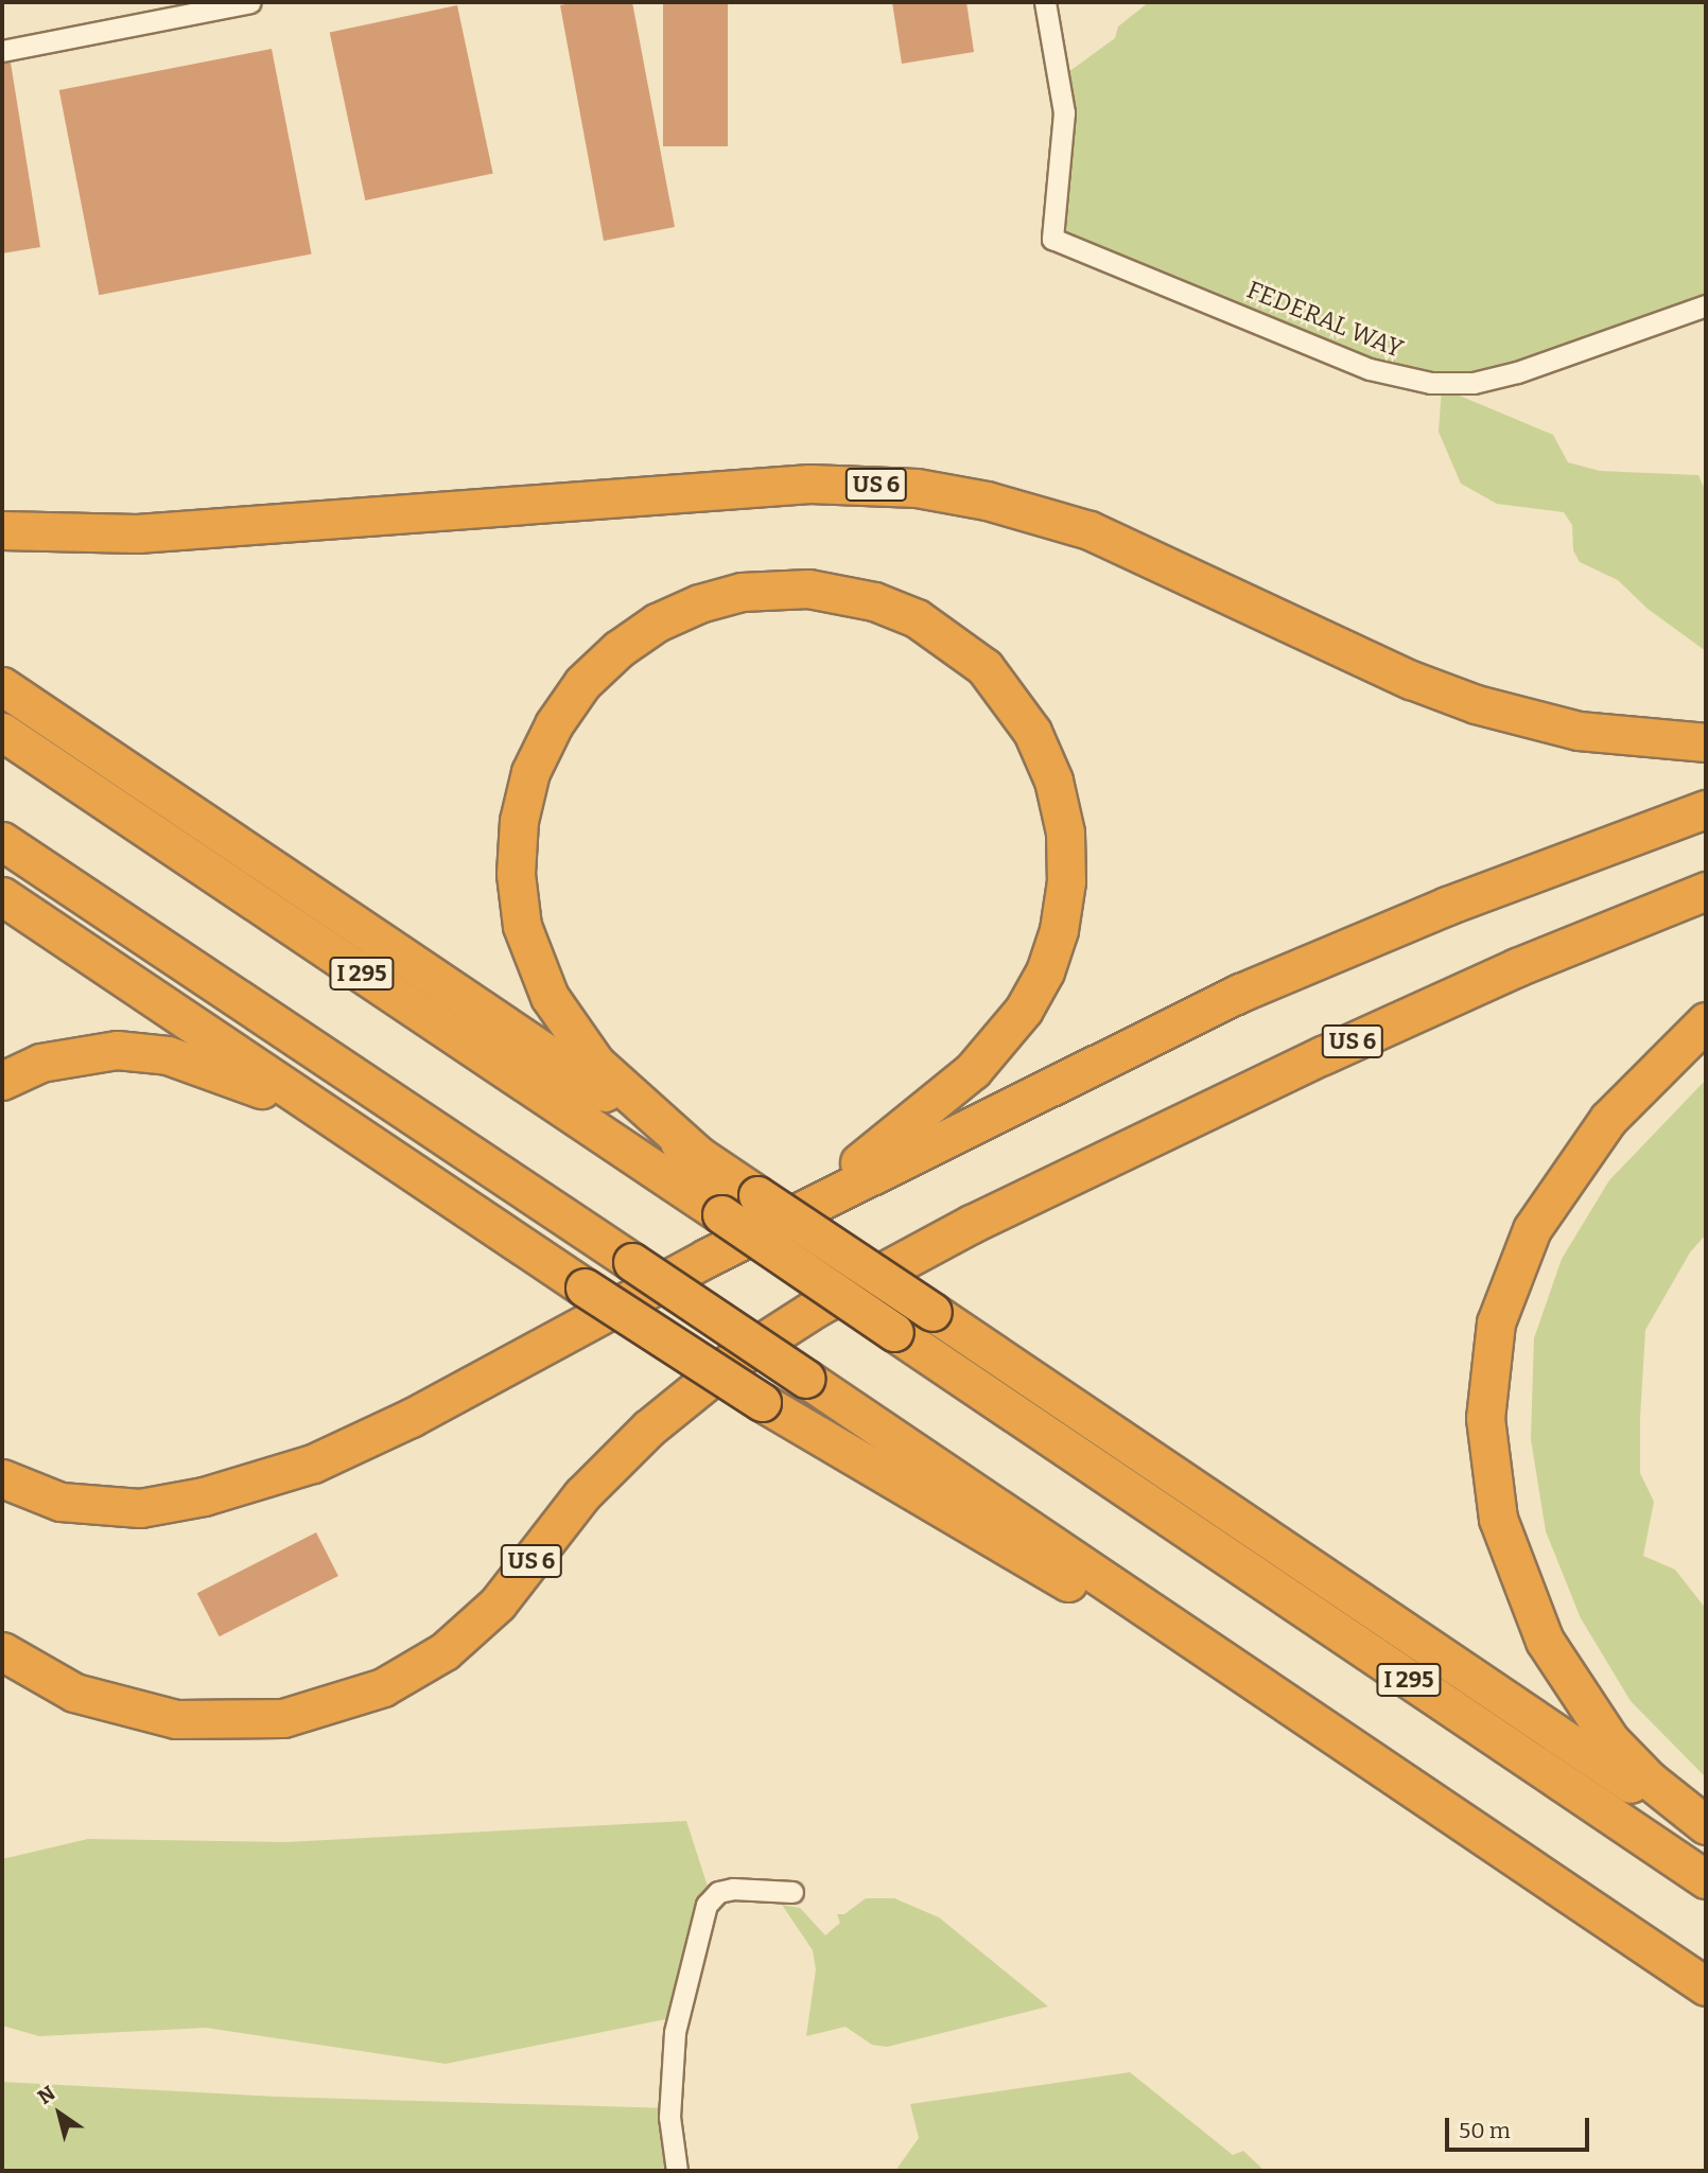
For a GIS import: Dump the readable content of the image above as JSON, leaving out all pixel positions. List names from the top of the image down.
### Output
{
  "streets": {
    "highway": ["US 6", "I 295"],
    "street": ["FEDERAL WAY"]
  },
  "scale_bar": "50 m",
  "north": "top left"
}
